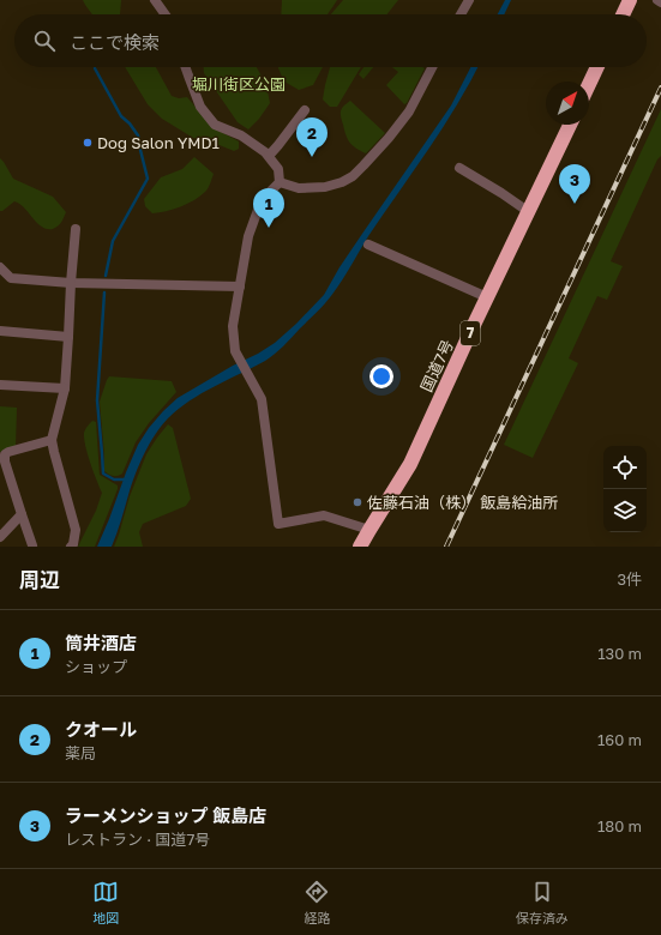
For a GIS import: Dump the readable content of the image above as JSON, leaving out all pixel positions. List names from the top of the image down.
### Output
{
  "streets": {
    "highway": ["7", "国道7号"]
  },
  "parks": ["堀川街区公園"],
  "places": ["Dog Salon YMD1", "佐藤石油（株） 飯島給油所"],
  "north": "top right",
  "page": {
    "search": "ここで検索",
    "pins": ["2", "3", "1"],
    "heading": ["周辺", "3件"],
    "list": [
      {
        "mark": "1",
        "name": "筒井酒店",
        "note": "ショップ",
        "value": "130 m"
      },
      {
        "mark": "2",
        "name": "クオール",
        "note": "薬局",
        "value": "160 m"
      },
      {
        "mark": "3",
        "name": "ラーメンショップ 飯島店",
        "note": "レストラン · 国道7号",
        "value": "180 m"
      }
    ],
    "nav": ["地図", "経路", "保存済み"]
  }
}
